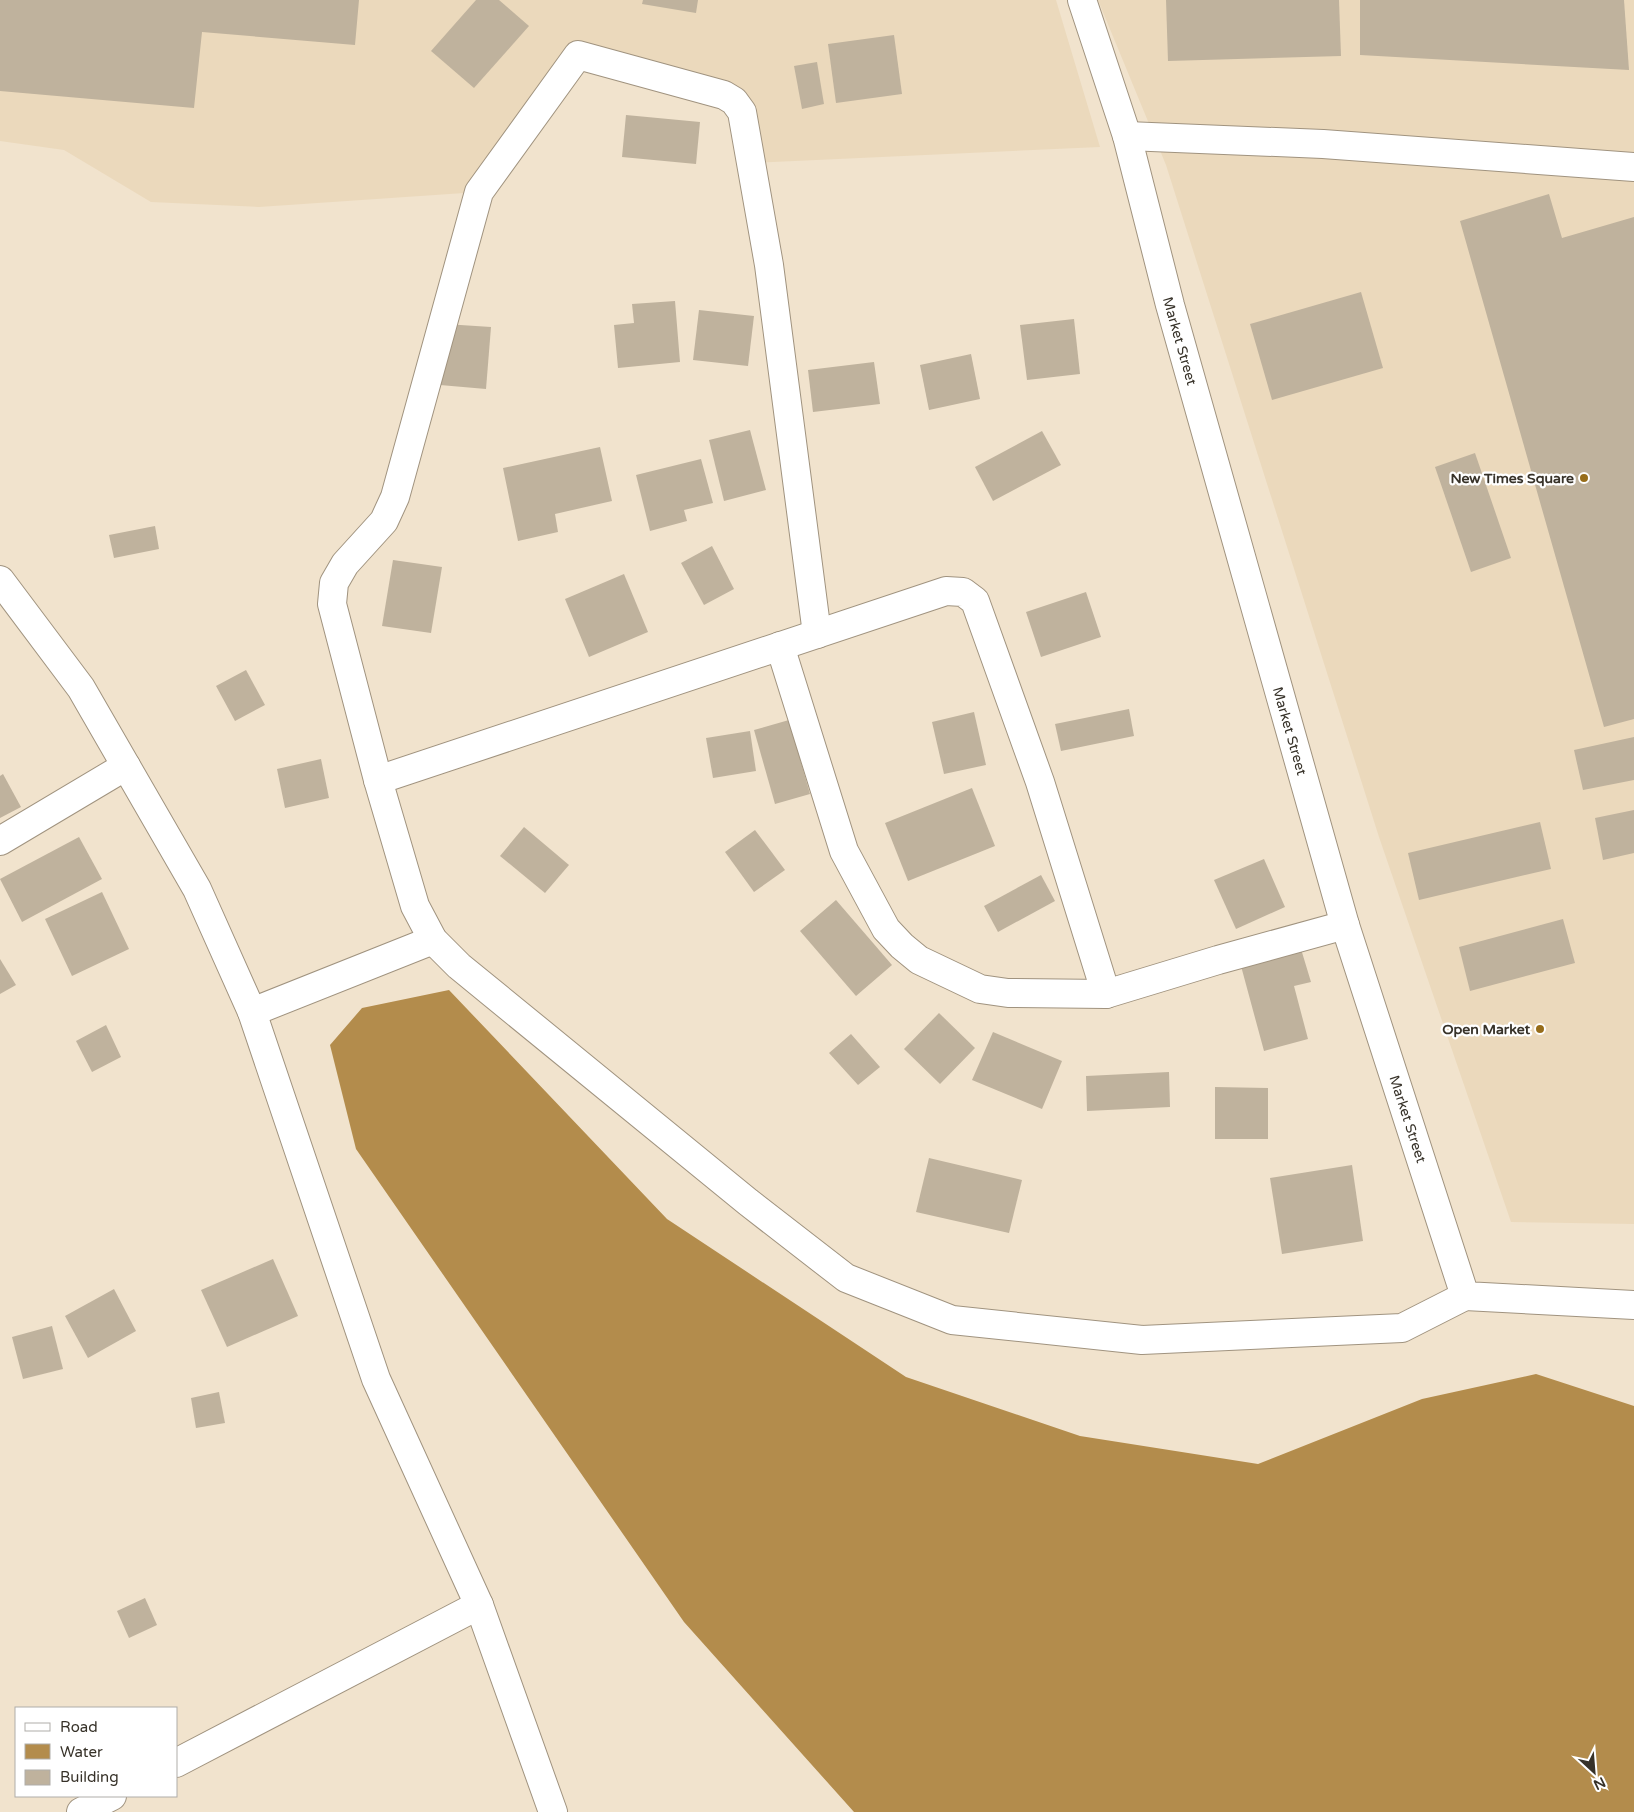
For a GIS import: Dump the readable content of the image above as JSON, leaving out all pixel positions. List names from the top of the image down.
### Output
{
  "streets": {
    "street": ["Market Street"]
  },
  "places": ["New Times Square", "Open Market"],
  "legend": ["Road", "Water", "Building"],
  "north": "bottom right"
}
